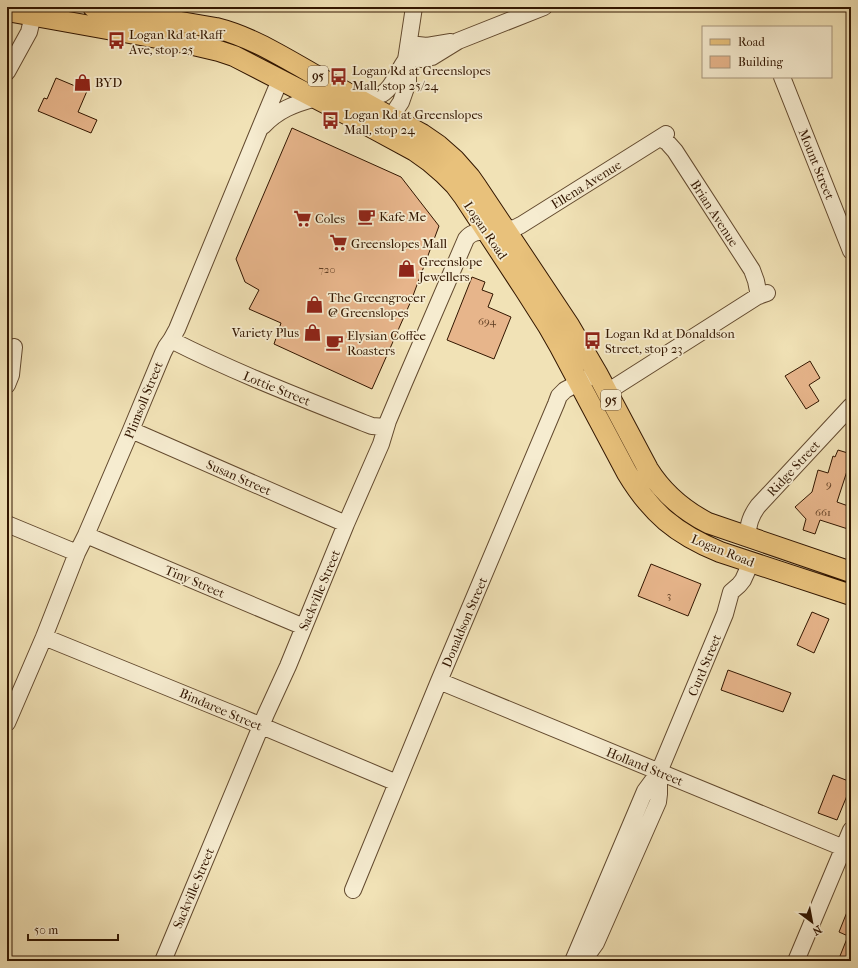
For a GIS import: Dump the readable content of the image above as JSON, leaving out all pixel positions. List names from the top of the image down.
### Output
{
  "streets": {
    "main road": ["95", "Logan Road"],
    "street": [
      "Mount Street",
      "Ellena Avenue",
      "Brian Avenue",
      "Lottie Street",
      "Plimsoll Street",
      "Ridge Street",
      "Susan Street",
      "Tiny Street",
      "Sackville Street",
      "Donaldson Street",
      "Curd Street",
      "Bindaree Street",
      "Holland Street"
    ]
  },
  "crossings": [
    ["Ellena Avenue", "Brian Avenue"],
    ["Ellena Avenue", "Logan Road"],
    ["Brian Avenue", "Logan Road"],
    ["Logan Road", "Plimsoll Street"],
    ["Logan Road", "Ridge Street"],
    ["Logan Road", "Sackville Street"],
    ["Logan Road", "Donaldson Street"],
    ["Logan Road", "Curd Street"],
    ["Lottie Street", "Plimsoll Street"],
    ["Lottie Street", "Sackville Street"],
    ["Plimsoll Street", "Susan Street"],
    ["Plimsoll Street", "Tiny Street"],
    ["Plimsoll Street", "Bindaree Street"],
    ["Susan Street", "Sackville Street"],
    ["Tiny Street", "Sackville Street"],
    ["Sackville Street", "Bindaree Street"],
    ["Donaldson Street", "Bindaree Street"],
    ["Donaldson Street", "Holland Street"],
    ["Curd Street", "Holland Street"]
  ],
  "places": {
    "bus stop": [
      "Logan Rd at Raff Ave, stop 25",
      "Logan Rd at Greenslopes Mall, stop 25/24",
      "Logan Rd at Greenslopes Mall, stop 24",
      "Logan Rd at Donaldson Street, stop 23"
    ],
    "shop": [
      "BYD",
      "Greenslope Jewellers",
      "The Greengrocer @ Greenslopes",
      "Variety Plus"
    ],
    "cafe": ["Kafe Me", "Elysian Coffee Roasters"],
    "supermarket": ["Coles", "Greenslopes Mall"]
  },
  "house_numbers": [
    "720",
    "694",
    "9",
    "661",
    "3"
  ],
  "legend": ["Road", "Building"],
  "scale_bar": "50 m",
  "north": "bottom right"
}
